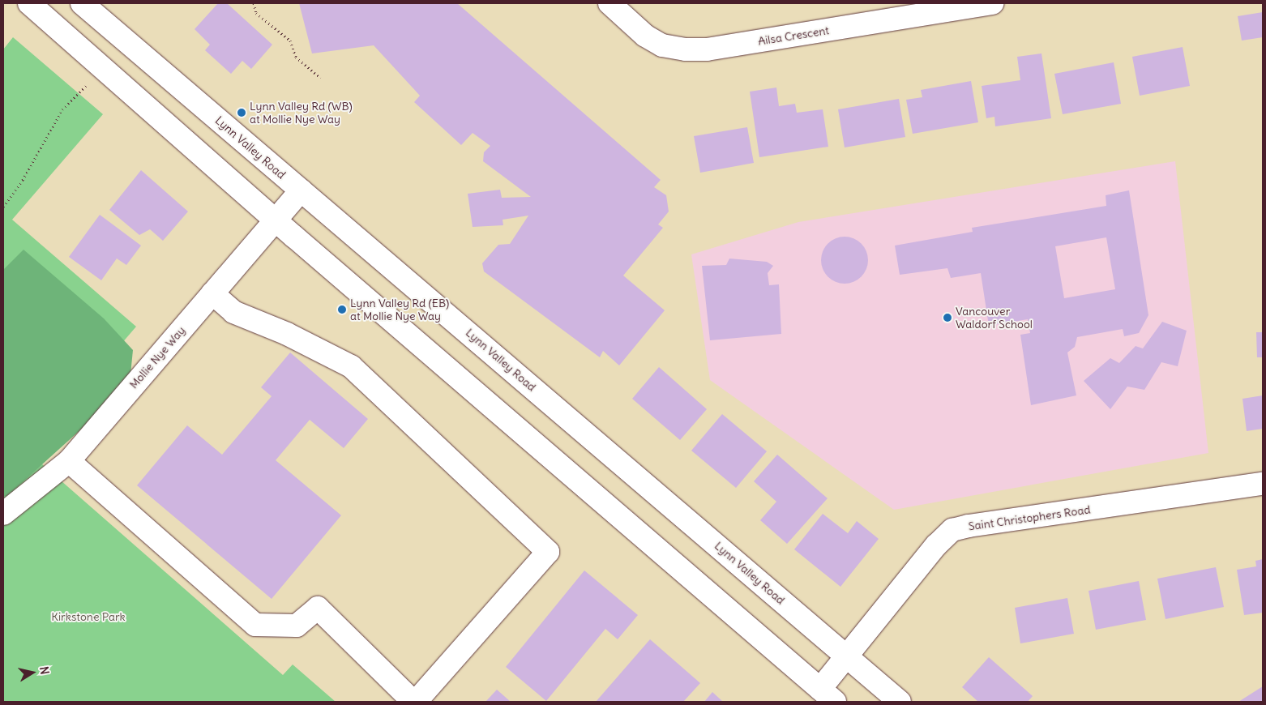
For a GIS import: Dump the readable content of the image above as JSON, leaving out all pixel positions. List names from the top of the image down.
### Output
{
  "streets": {
    "main road": [
      "Ailsa Crescent",
      "Lynn Valley Road",
      "Mollie Nye Way",
      "Saint Christophers Road"
    ]
  },
  "crossings": [
    ["Lynn Valley Road", "Mollie Nye Way"],
    ["Lynn Valley Road", "Saint Christophers Road"]
  ],
  "parks": ["Kirkstone Park"],
  "places": ["Lynn Valley Rd (WB) at Mollie Nye Way", "Lynn Valley Rd (EB) at Mollie Nye Way", "Vancouver Waldorf School"],
  "north": "right"
}
